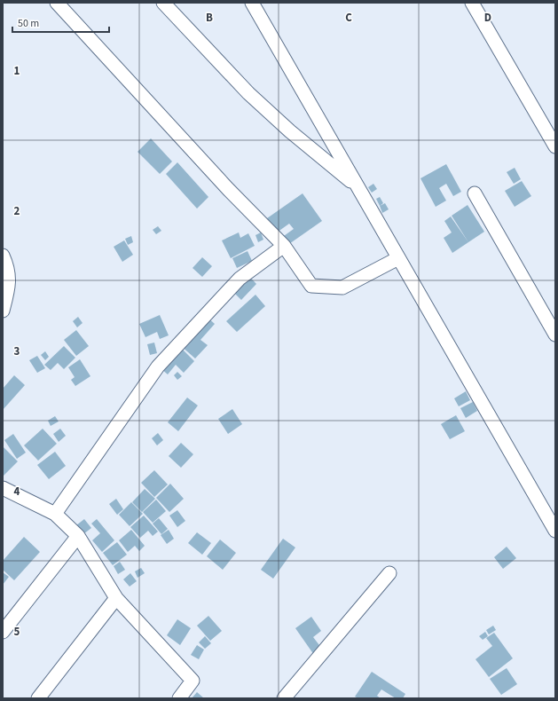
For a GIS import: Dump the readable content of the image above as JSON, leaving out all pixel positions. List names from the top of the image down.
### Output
{
  "scale_bar": "50 m",
  "grid": {
    "columns": ["B", "C", "D"],
    "rows": [
      "1",
      "2",
      "3",
      "4",
      "5"
    ]
  }
}
